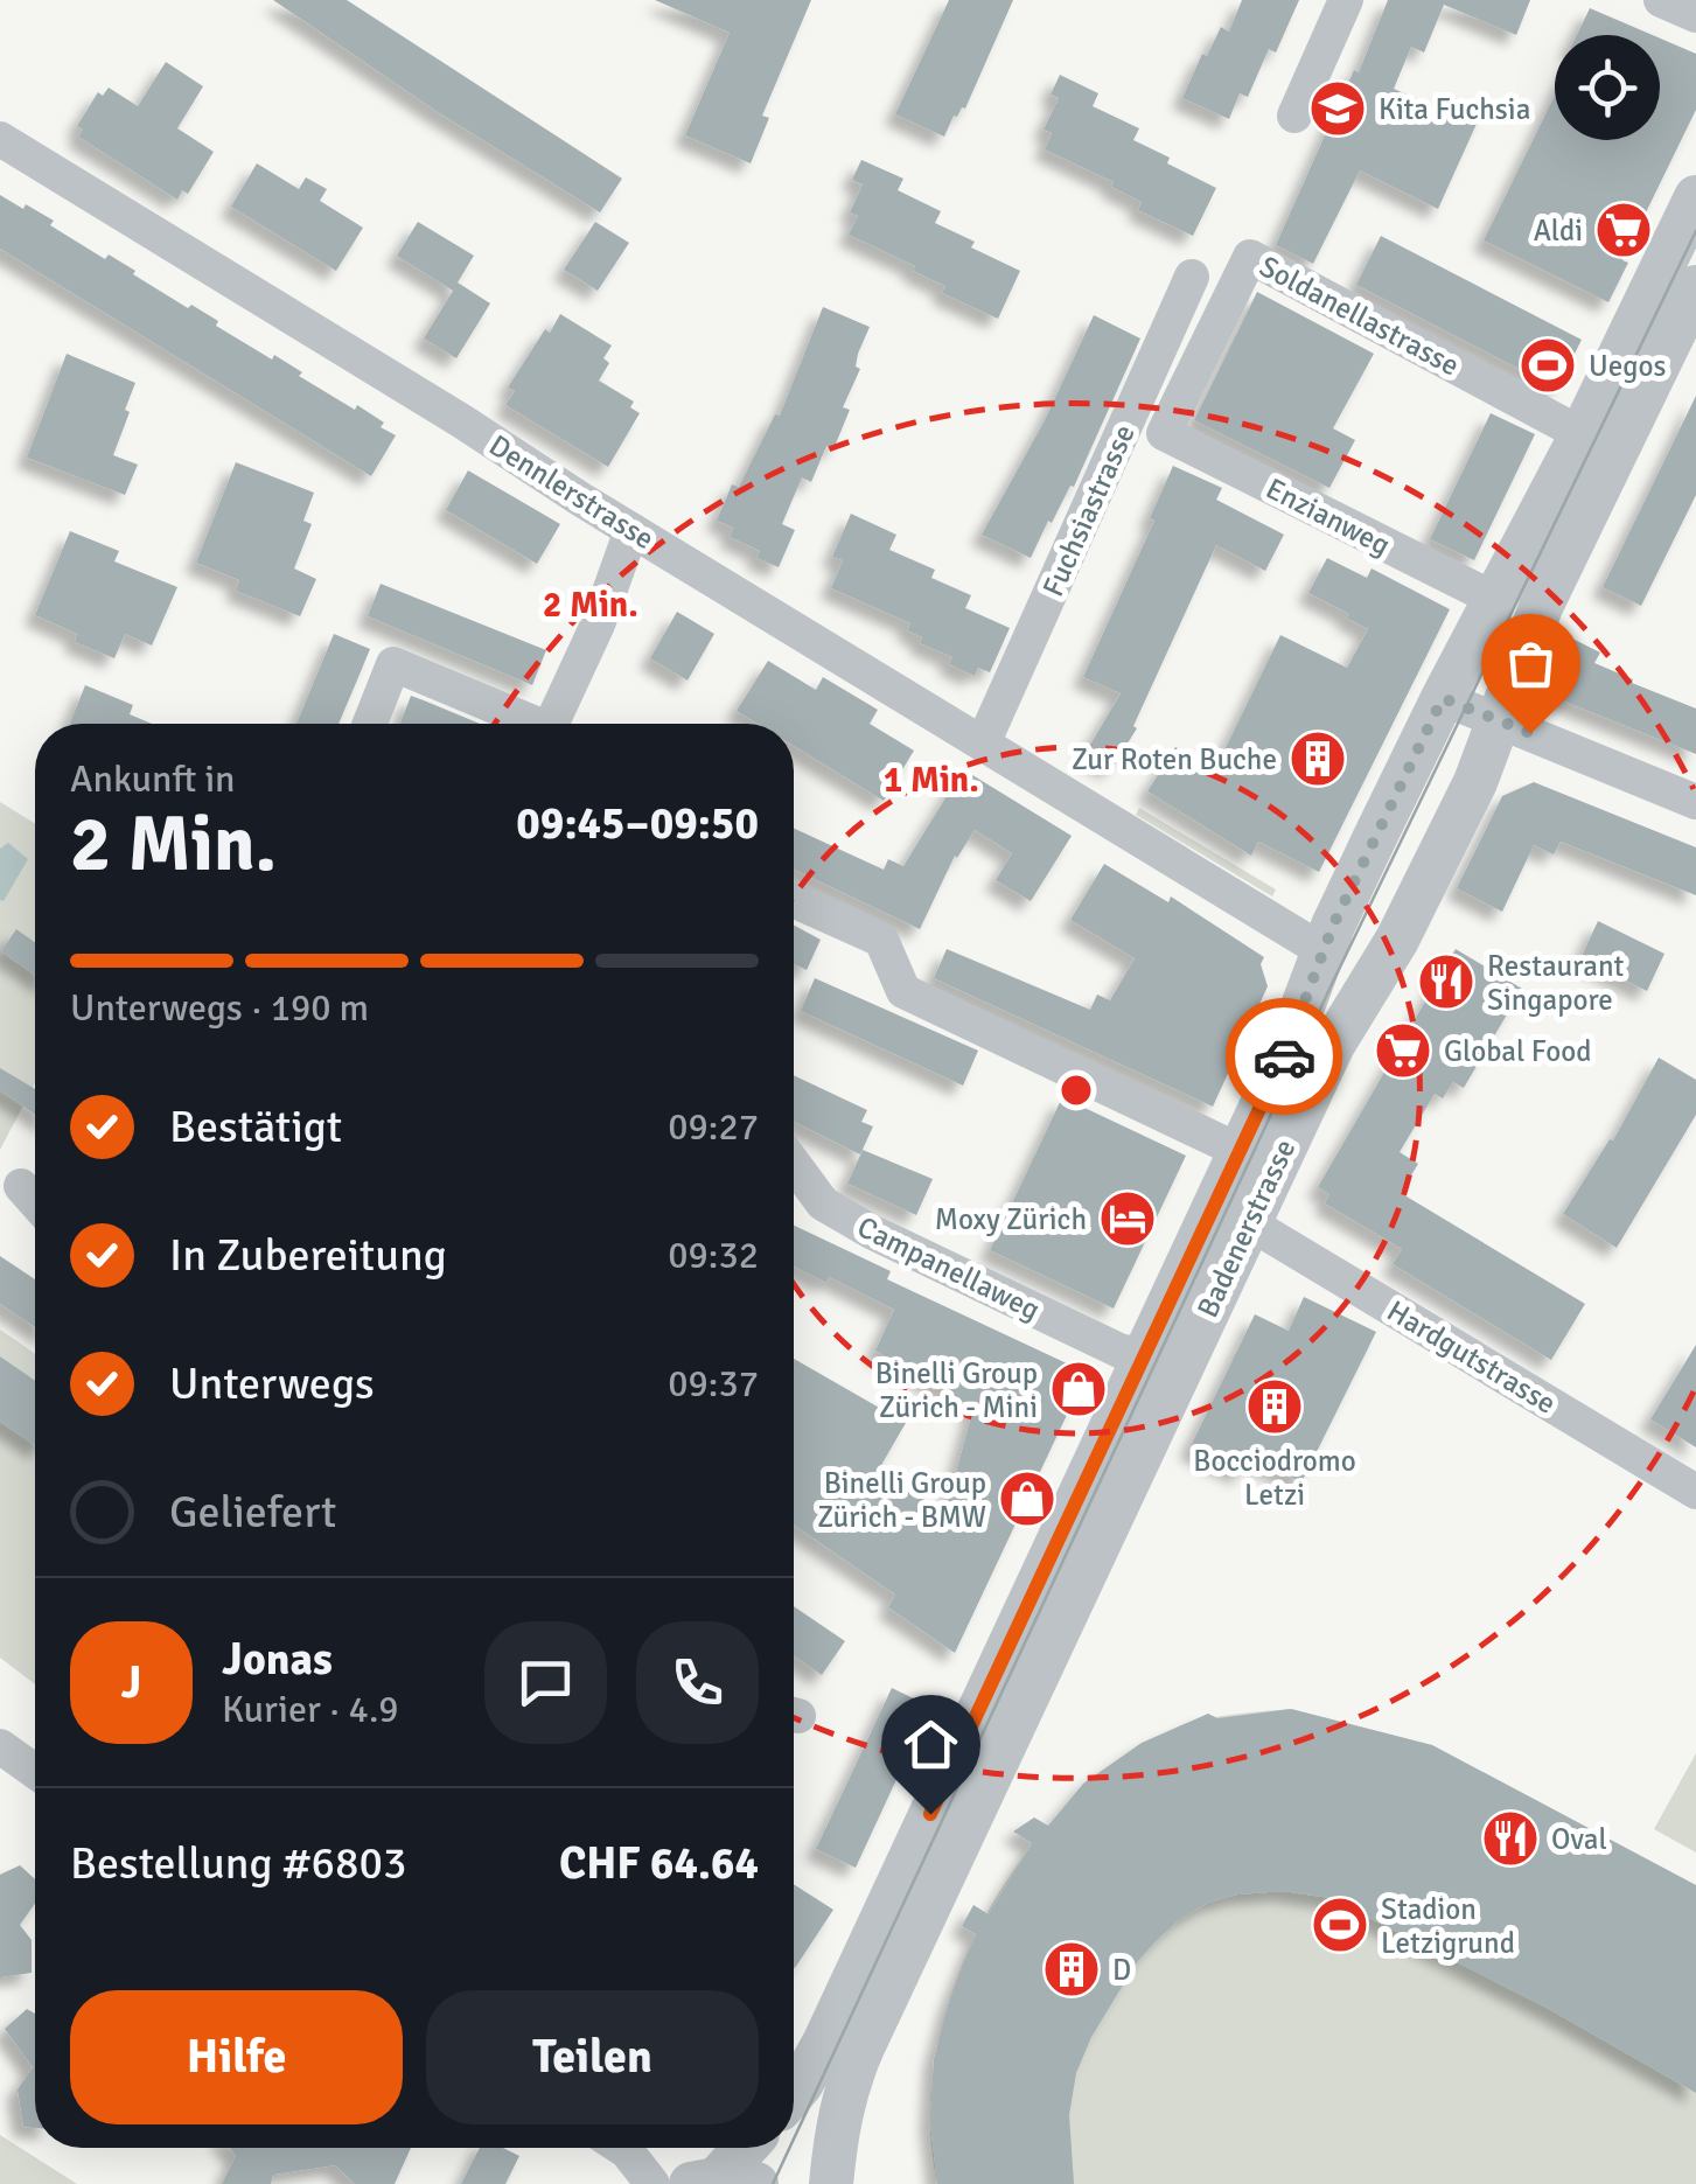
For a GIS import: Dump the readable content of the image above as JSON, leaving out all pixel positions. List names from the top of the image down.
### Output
{
  "streets": {
    "street": [
      "Soldanellastrasse",
      "Dennlerstrasse",
      "Fuchsiastrasse",
      "Enzianweg",
      "Badenerstrasse",
      "Campanellaweg",
      "Hardgutstrasse"
    ]
  },
  "crossings": [
    ["Soldanellastrasse", "Enzianweg"],
    ["Soldanellastrasse", "Badenerstrasse"],
    ["Dennlerstrasse", "Fuchsiastrasse"],
    ["Dennlerstrasse", "Badenerstrasse"],
    ["Enzianweg", "Badenerstrasse"],
    ["Badenerstrasse", "Campanellaweg"],
    ["Badenerstrasse", "Hardgutstrasse"]
  ],
  "places": {
    "school or university": ["Kita Fuchsia"],
    "supermarket": ["Aldi", "Global Food"],
    "sports": ["Uegos", "Stadion Letzigrund"],
    "building": ["Zur Roten Buche", "Bocciodromo Letzi", "D"],
    "restaurant": ["Restaurant Singapore", "Oval"],
    "hotel": ["Moxy Zürich"],
    "shop": ["Binelli Group Zürich - Mini", "Binelli Group Zürich - BMW"]
  },
  "page": {
    "heading": ["2 Min.", "Ankunft in", "09:45–09:50"],
    "panel": [
      "Jonas",
      "Kurier · 4.9",
      "Bestellung #6803",
      "CHF 64.64"
    ],
    "bar": "Unterwegs · 190 m",
    "list": [
      ["Bestätigt", "09:27"],
      ["In Zubereitung", "09:32"],
      ["Unterwegs", "09:37"],
      "Geliefert"
    ],
    "round": "J",
    "buttons": ["Hilfe", "Teilen"]
  },
  "rings": ["2 Min.", "1 Min."]
}
